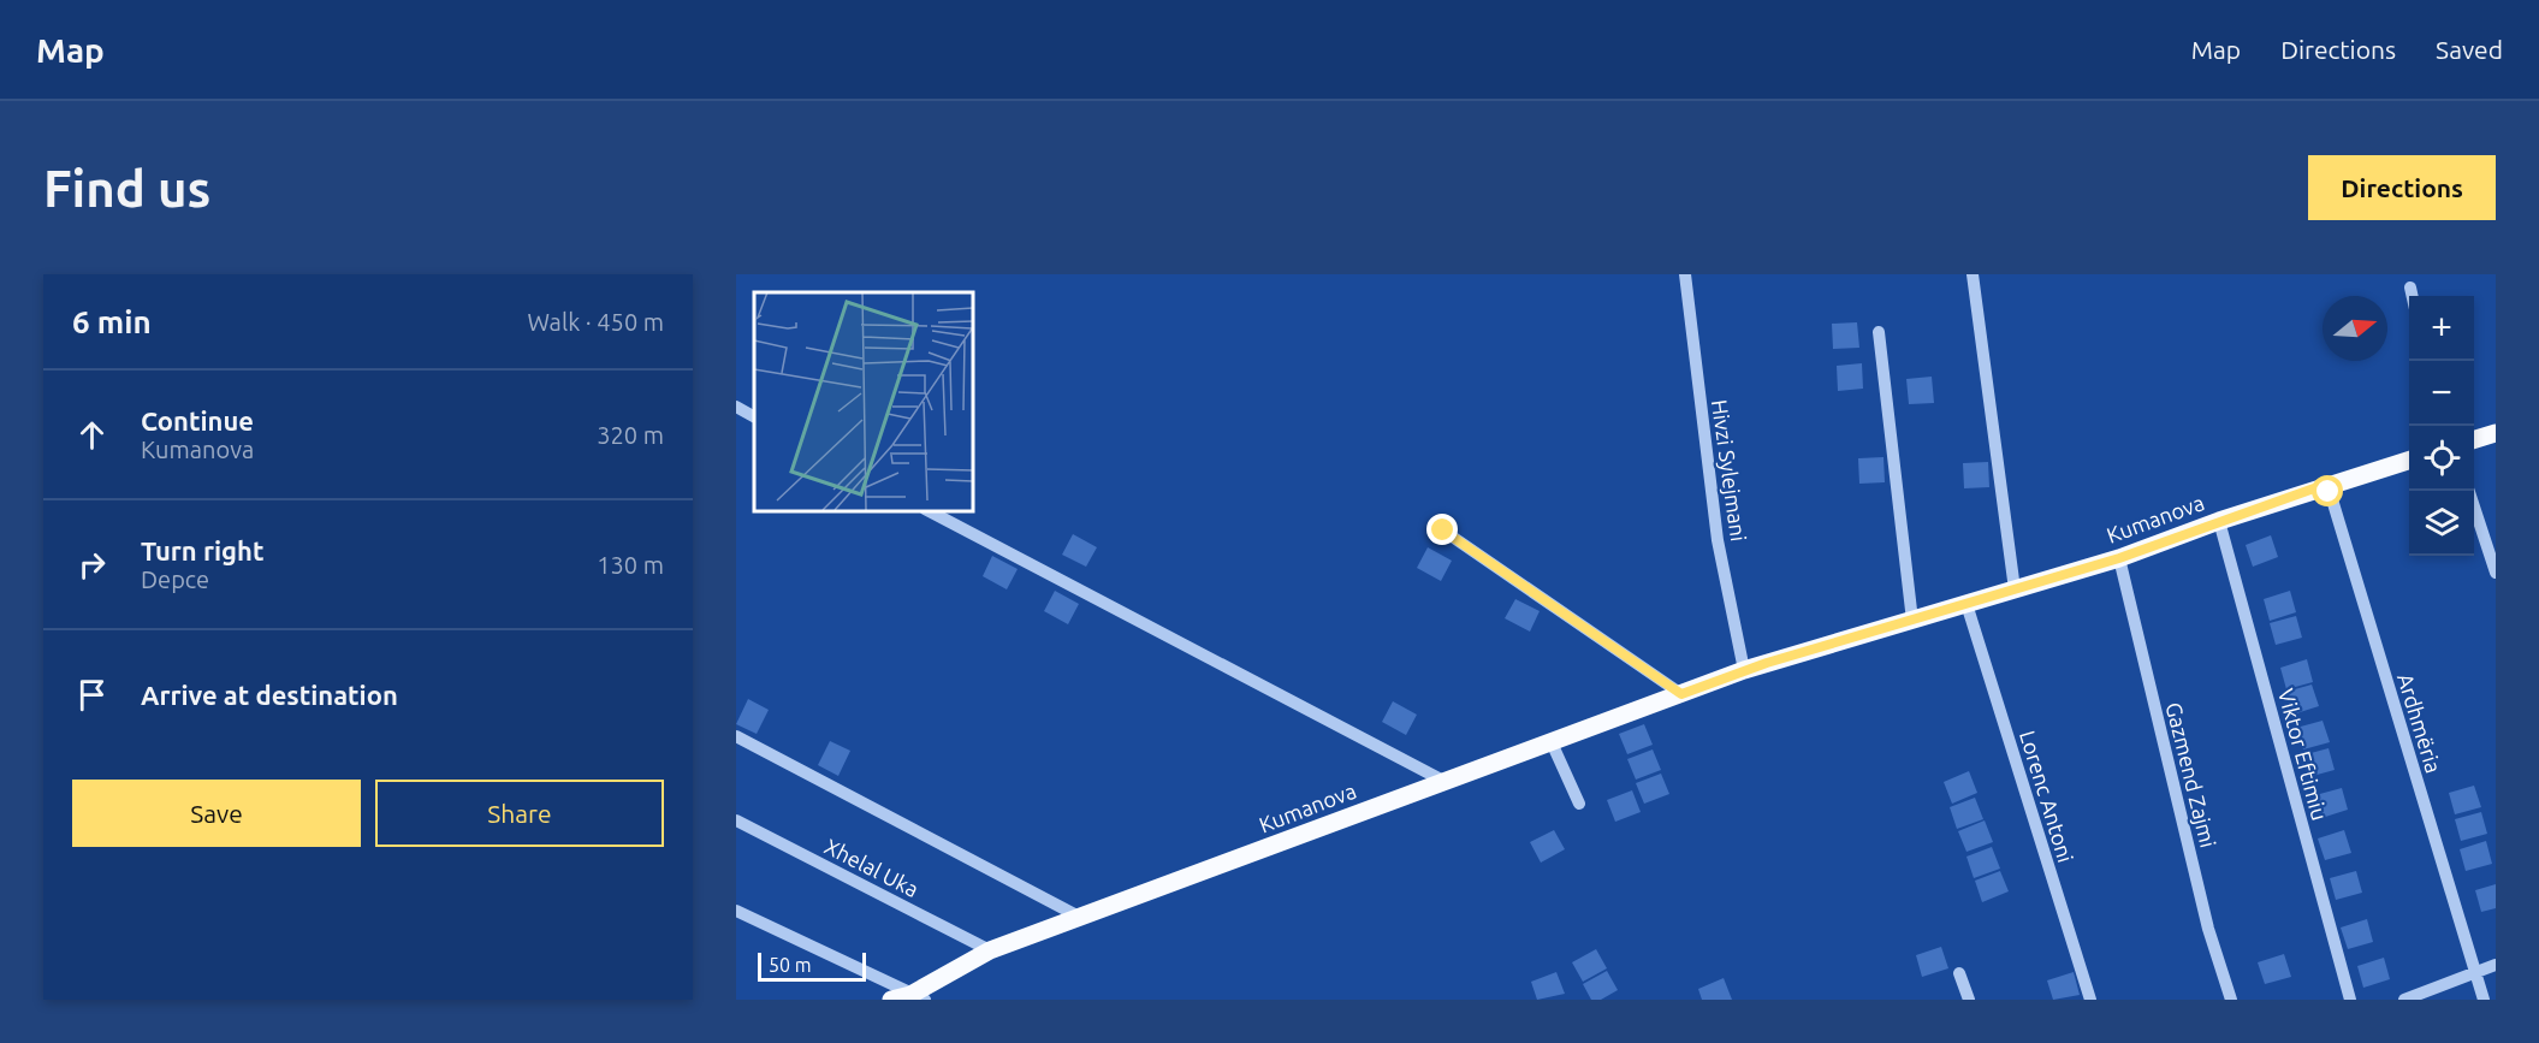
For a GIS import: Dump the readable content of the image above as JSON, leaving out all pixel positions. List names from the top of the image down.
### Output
{
  "streets": {
    "main road": ["Kumanova"],
    "street": [
      "Hivzi Sylejmani",
      "Ardhmëria",
      "Viktor Eftimiu",
      "Gazmend Zajmi",
      "Lorenc Antoni",
      "Xhelal Uka"
    ]
  },
  "crossings": [
    ["Hivzi Sylejmani", "Kumanova"],
    ["Kumanova", "Ardhmëria"],
    ["Kumanova", "Viktor Eftimiu"],
    ["Kumanova", "Gazmend Zajmi"],
    ["Kumanova", "Lorenc Antoni"],
    ["Kumanova", "Xhelal Uka"]
  ],
  "scale_bar": "50 m",
  "north": "right",
  "page": {
    "header": "Map",
    "nav": ["Map", "Directions", "Saved"],
    "buttons": [
      "Directions",
      ["Save", "Share"]
    ],
    "title": "Find us",
    "heading": ["6 min", "Walk · 450 m"],
    "map_buttons": ["+", "−"],
    "list": [
      ["Continue", "Kumanova", "320 m"],
      ["Turn right", "Depce", "130 m"],
      "Arrive at destination"
    ],
    "scale": "50 m"
  }
}
